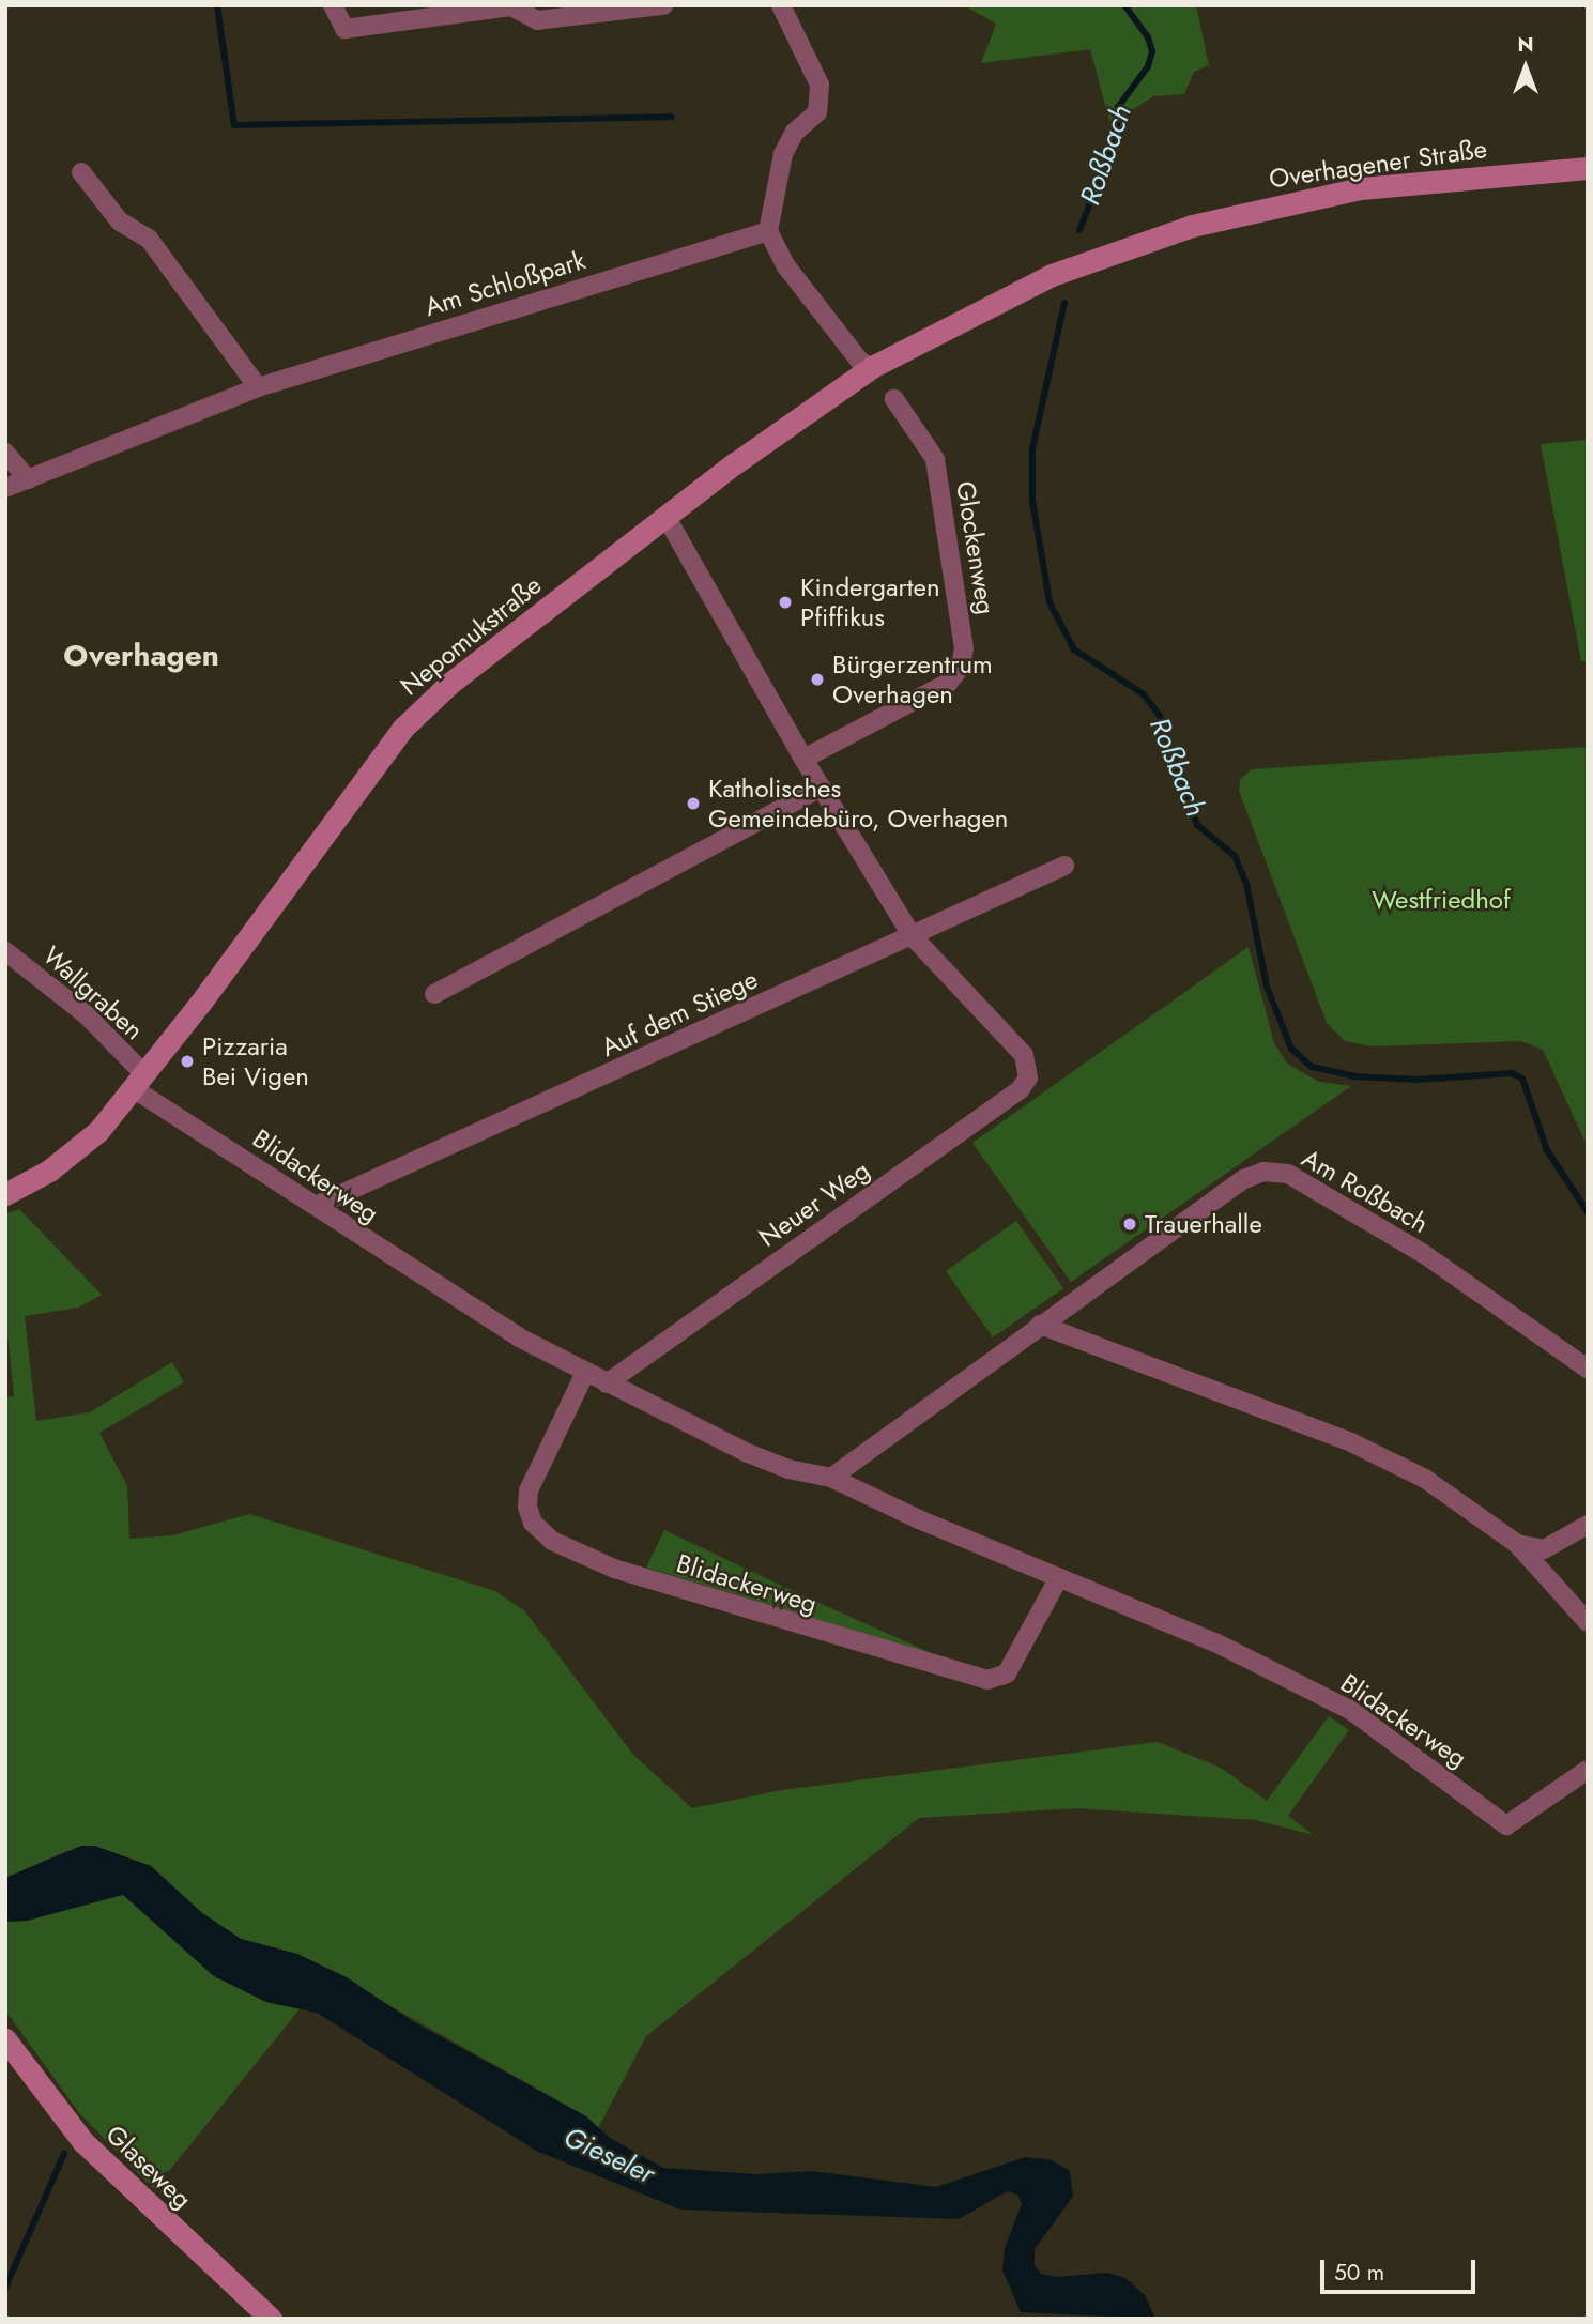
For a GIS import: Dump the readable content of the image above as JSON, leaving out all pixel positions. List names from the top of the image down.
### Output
{
  "streets": {
    "main road": ["Overhagener Straße", "Nepomukstraße", "Glaseweg"],
    "street": [
      "Am Schloßpark",
      "Glockenweg",
      "Wallgraben",
      "Auf dem Stiege",
      "Blidackerweg",
      "Am Roßbach",
      "Neuer Weg"
    ]
  },
  "crossings": [
    ["Overhagener Straße", "Nepomukstraße"],
    ["Nepomukstraße", "Wallgraben"],
    ["Nepomukstraße", "Blidackerweg"],
    ["Wallgraben", "Blidackerweg"],
    ["Auf dem Stiege", "Blidackerweg"],
    ["Auf dem Stiege", "Neuer Weg"],
    ["Blidackerweg", "Am Roßbach"],
    ["Blidackerweg", "Neuer Weg"]
  ],
  "districts": ["Overhagen"],
  "water": ["Roßbach", "Gieseler"],
  "parks": ["Westfriedhof"],
  "places": [
    "Kindergarten Pfiffikus",
    "Bürgerzentrum Overhagen",
    "Katholisches Gemeindebüro, Overhagen",
    "Pizzaria Bei Vigen",
    "Trauerhalle"
  ],
  "scale_bar": "50 m",
  "north": "top"
}
